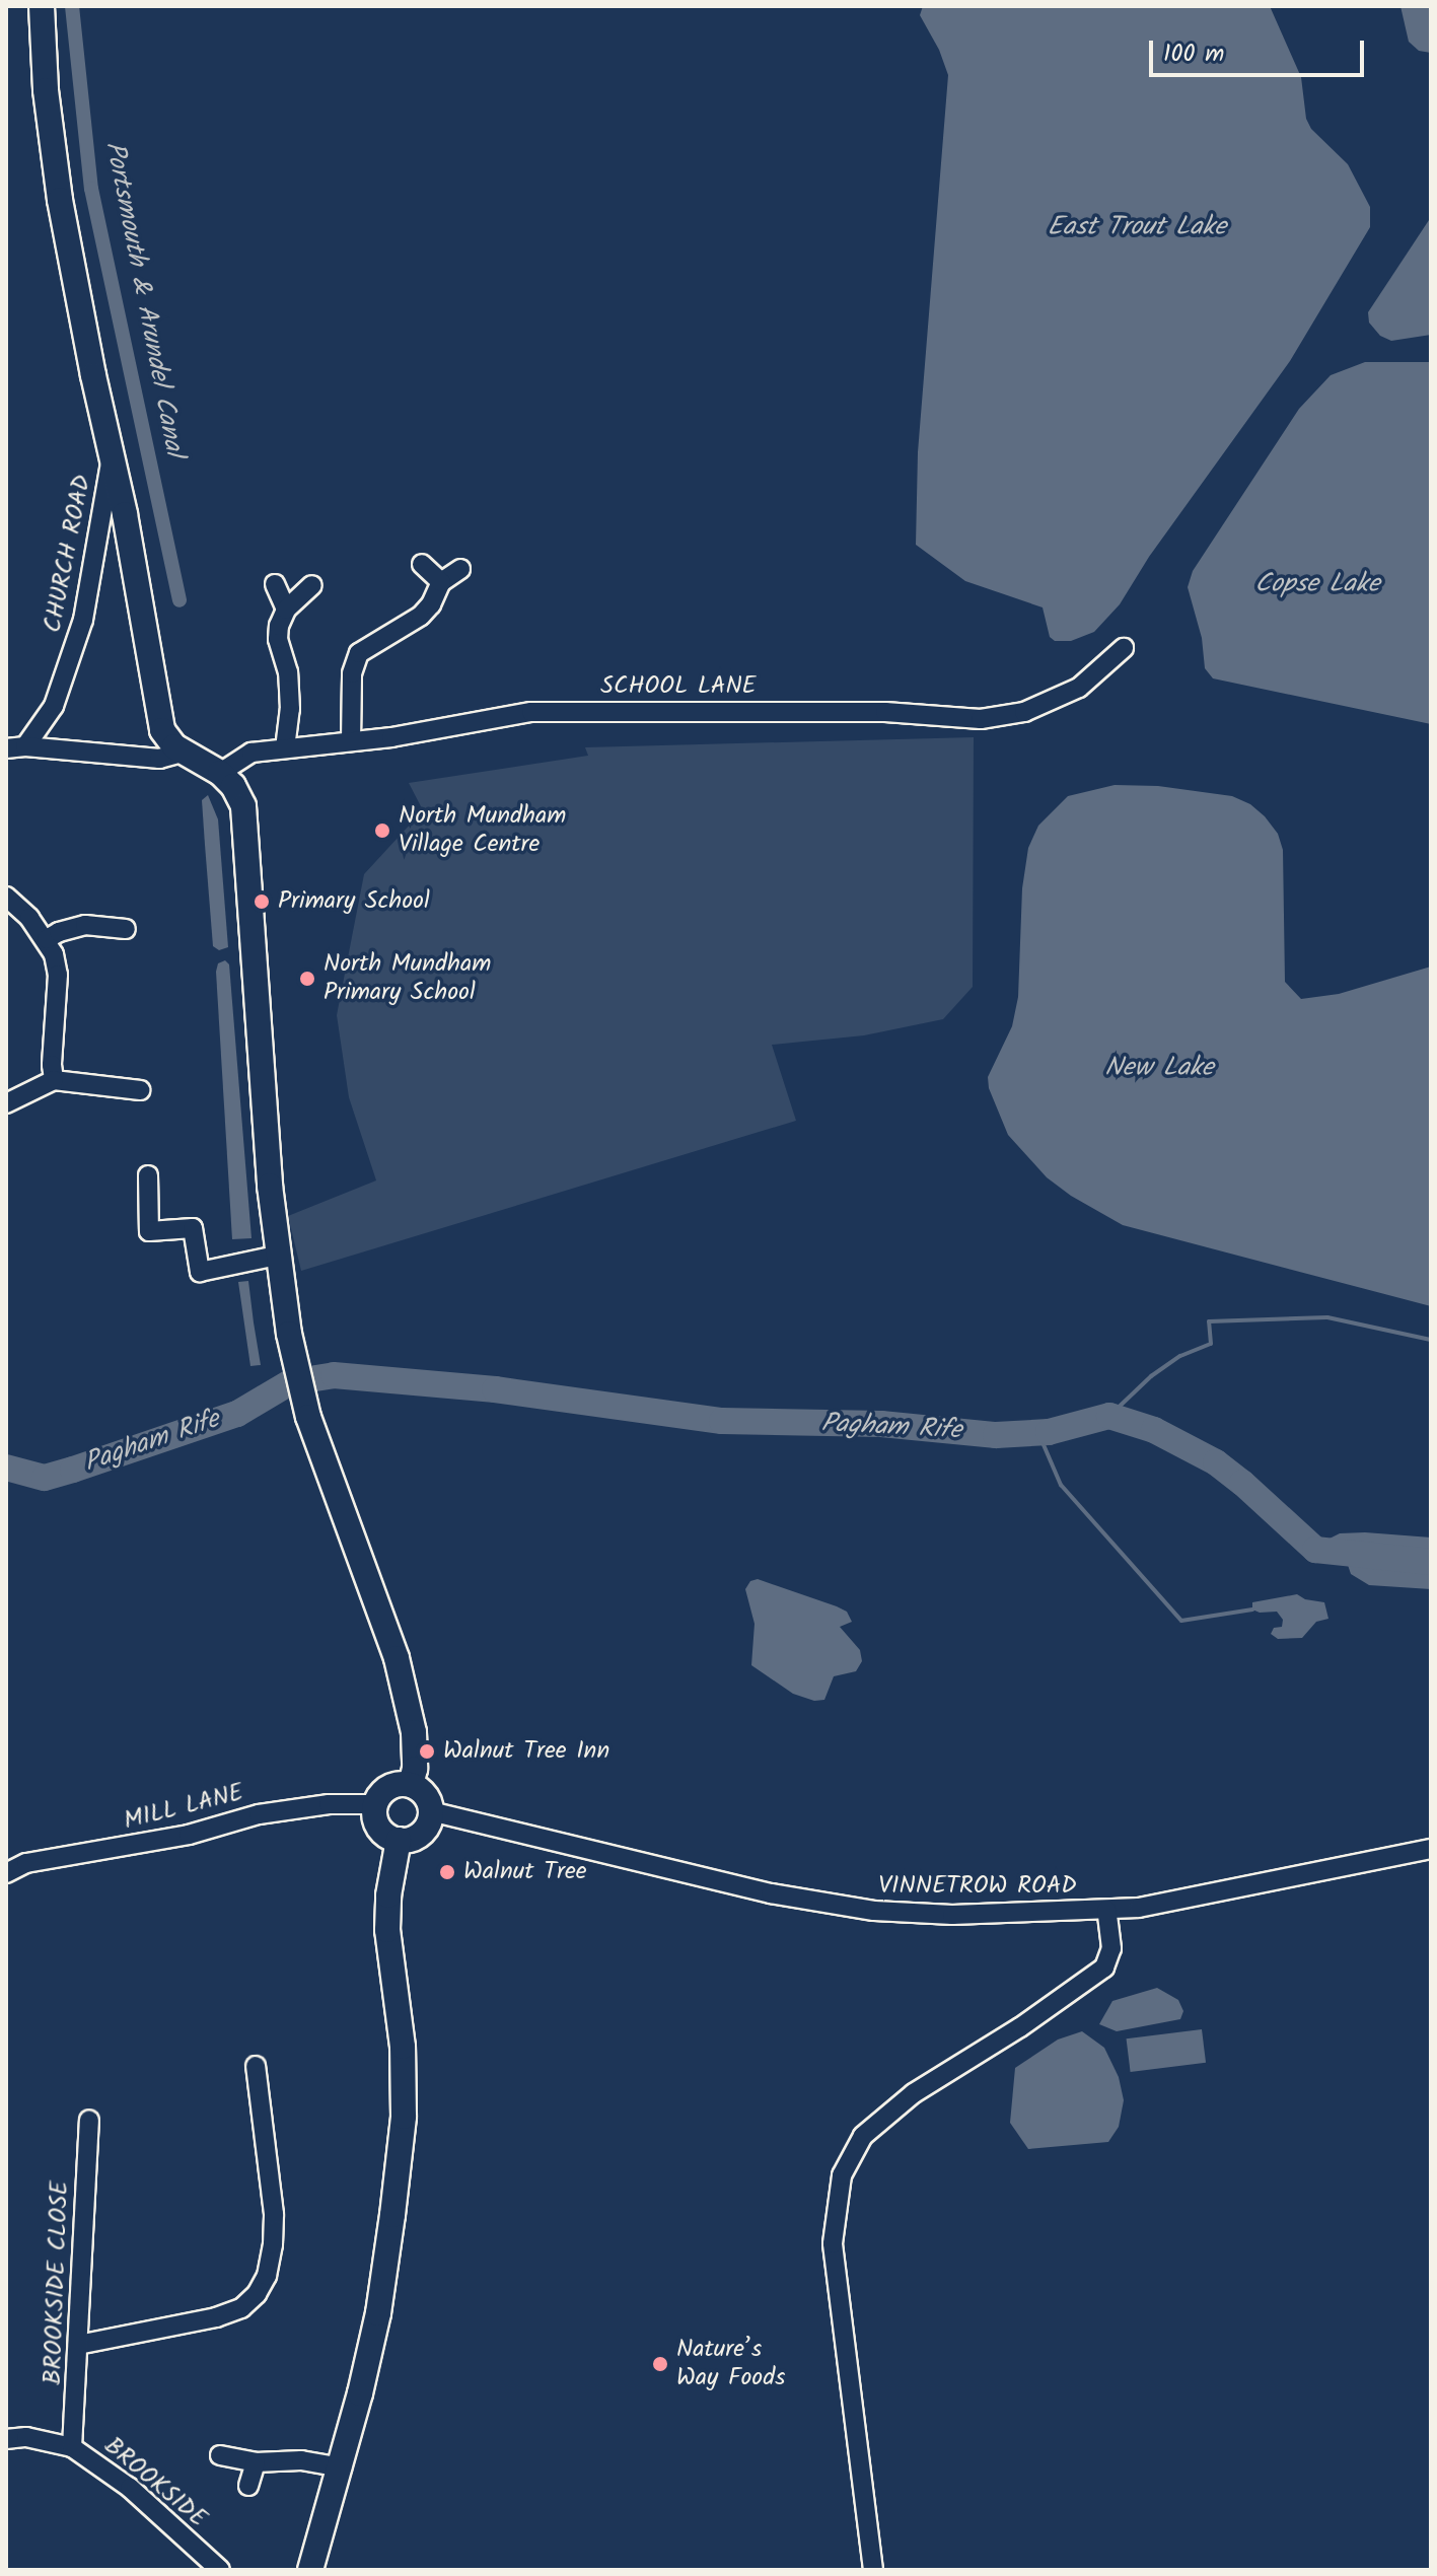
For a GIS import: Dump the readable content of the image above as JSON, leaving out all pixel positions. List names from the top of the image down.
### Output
{
  "streets": {
    "street": [
      "CHURCH ROAD",
      "SCHOOL LANE",
      "MILL LANE",
      "VINNETROW ROAD",
      "BROOKSIDE CLOSE",
      "BROOKSIDE"
    ]
  },
  "crossings": [
    ["MILL LANE", "VINNETROW ROAD"],
    ["BROOKSIDE CLOSE", "BROOKSIDE"]
  ],
  "water": [
    "East Trout Lake",
    "Portsmouth & Arundel Canal",
    "Copse Lake",
    "New Lake",
    "Pagham Rife"
  ],
  "places": [
    "North Mundham Village Centre",
    "Primary School",
    "North Mundham Primary School",
    "Walnut Tree Inn",
    "Walnut Tree",
    "Nature’s Way Foods"
  ],
  "scale_bar": "100 m"
}
